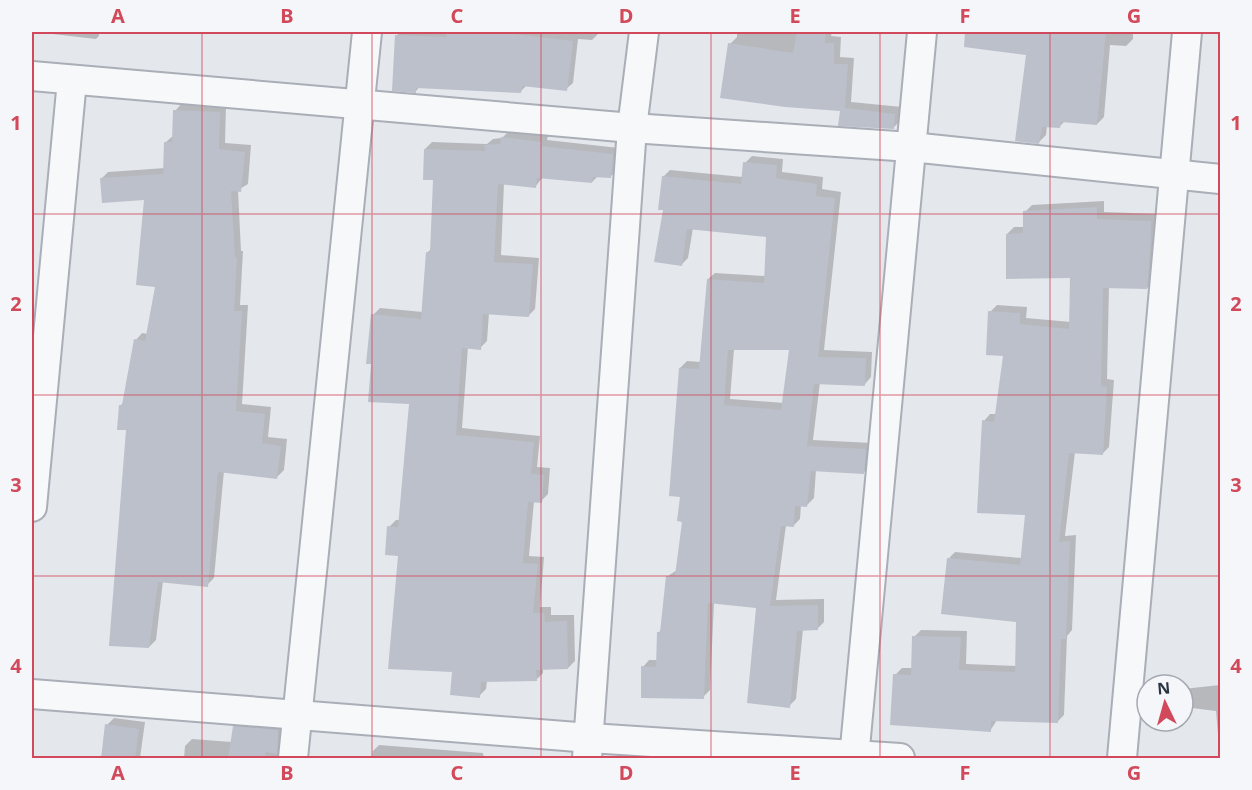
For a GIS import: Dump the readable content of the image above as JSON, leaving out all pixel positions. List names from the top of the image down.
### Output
{
  "north": "top",
  "grid": {
    "columns": [
      "A",
      "B",
      "C",
      "D",
      "E",
      "F",
      "G"
    ],
    "rows": [
      "1",
      "2",
      "3",
      "4"
    ]
  }
}
